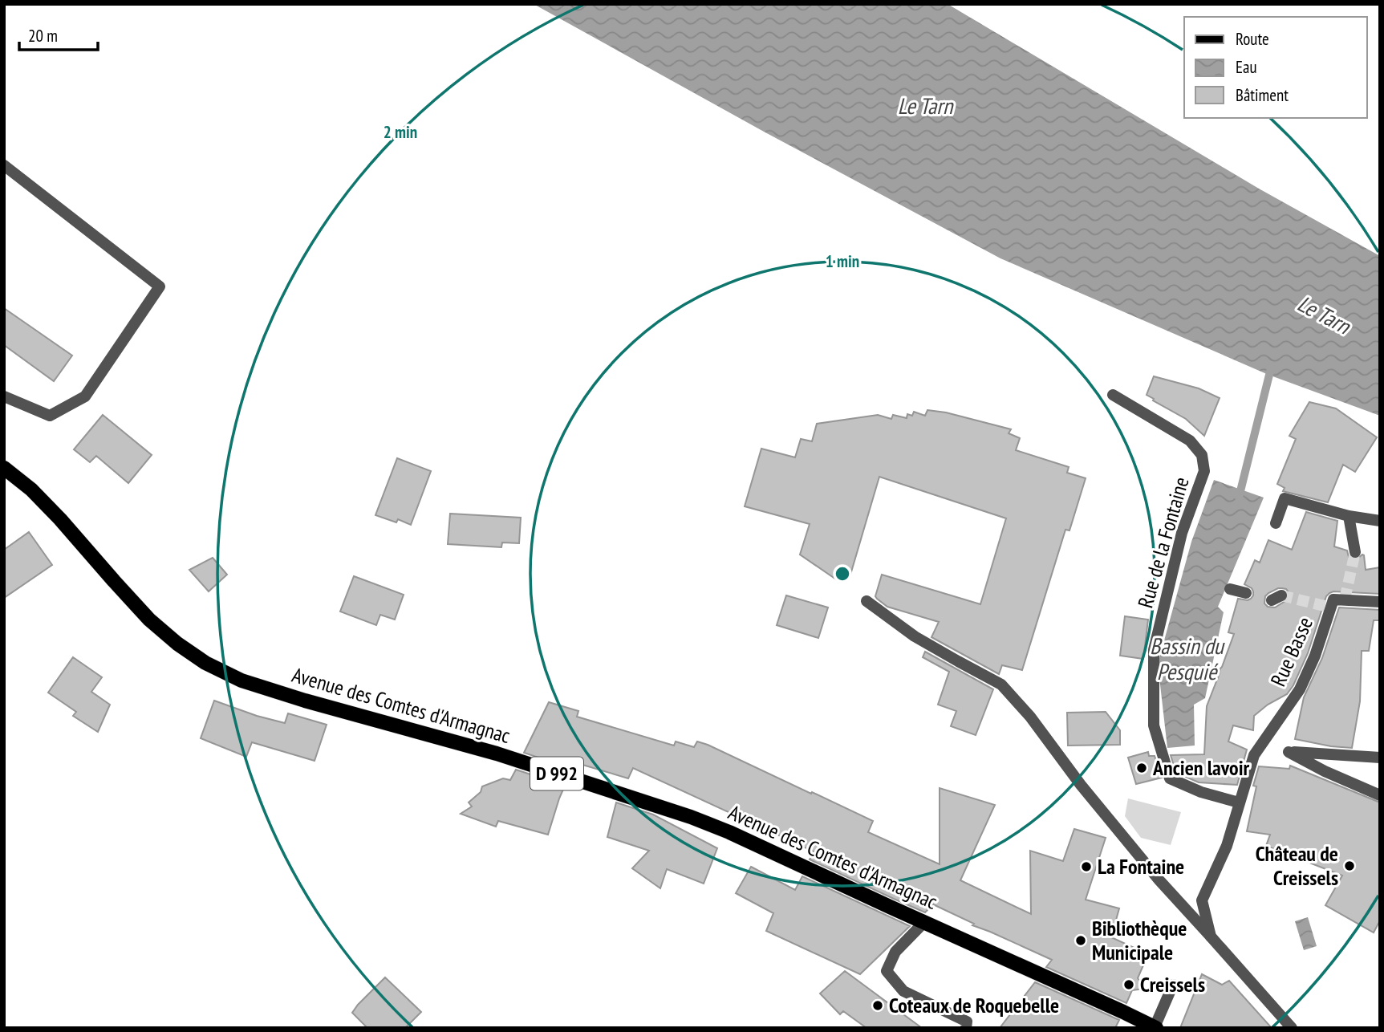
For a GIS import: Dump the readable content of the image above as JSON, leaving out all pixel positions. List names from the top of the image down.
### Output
{
  "streets": {
    "main road": ["Avenue des Comtes d'Armagnac", "D 992"],
    "street": ["Rue de la Fontaine", "Rue Basse"]
  },
  "crossings": [
    ["Rue de la Fontaine", "Rue Basse"]
  ],
  "water": ["Le Tarn", "Bassin du Pesquié"],
  "places": [
    "Ancien lavoir",
    "Château de Creissels",
    "La Fontaine",
    "Bibliothèque Municipale",
    "Creissels",
    "Coteaux de Roquebelle"
  ],
  "legend": ["Route", "Eau", "Bâtiment"],
  "scale_bar": "20 m",
  "rings": ["2 min", "1 min"]
}
